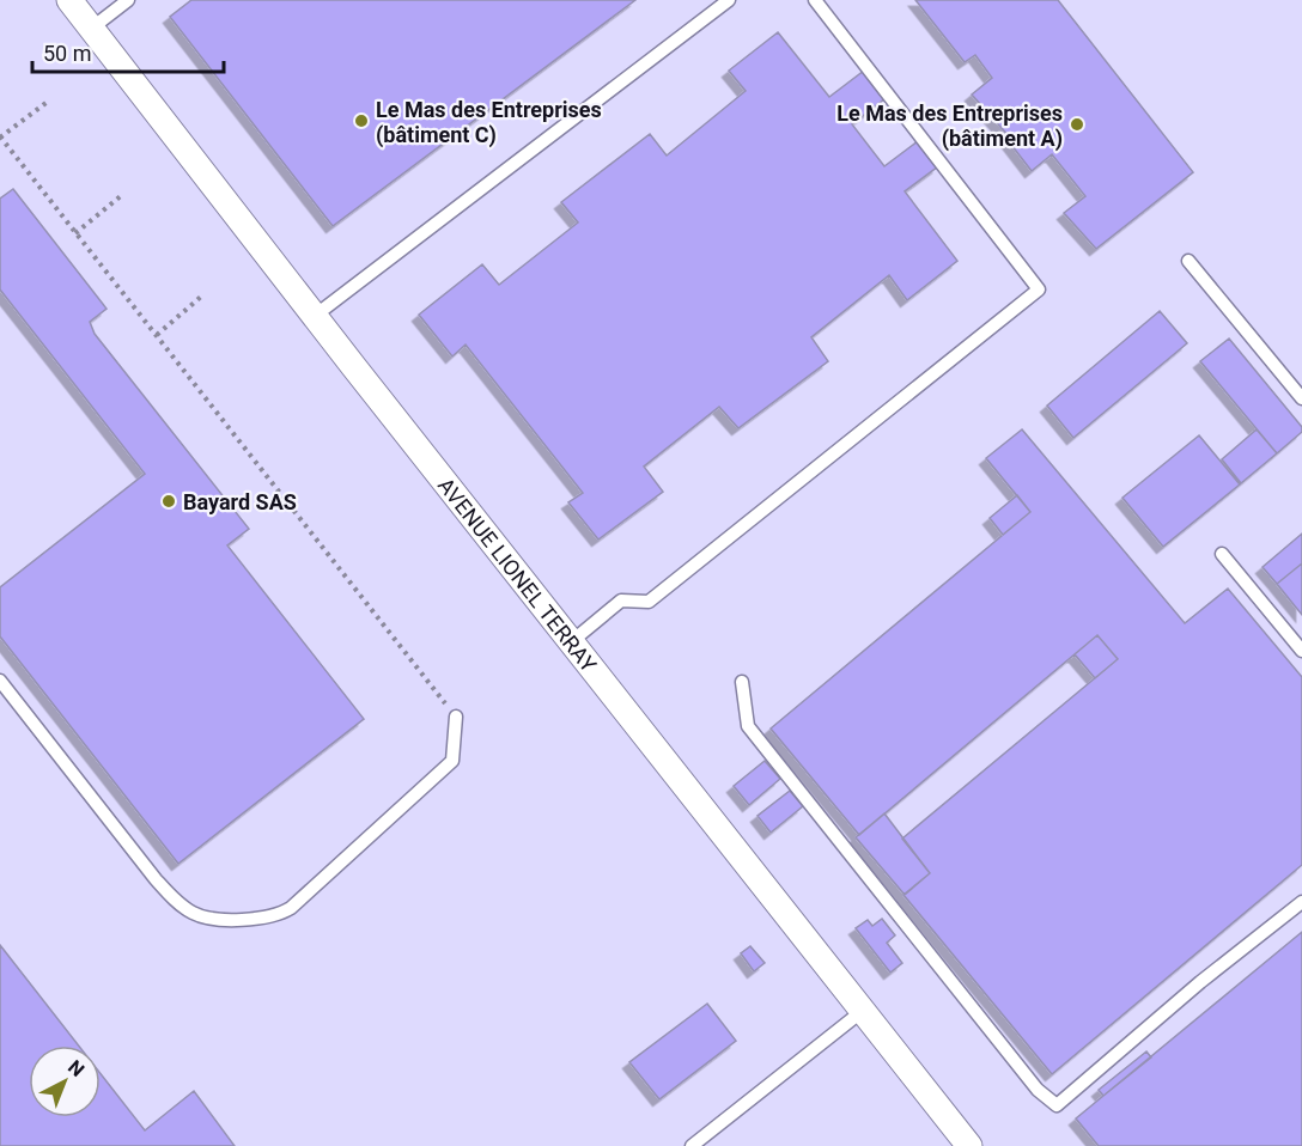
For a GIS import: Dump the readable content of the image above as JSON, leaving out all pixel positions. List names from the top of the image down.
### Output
{
  "streets": {
    "street": ["AVENUE LIONEL TERRAY"]
  },
  "places": ["Le Mas des Entreprises (bâtiment C)", "Le Mas des Entreprises (bâtiment A)", "Bayard SAS"],
  "scale_bar": "50 m",
  "north": "top right"
}
